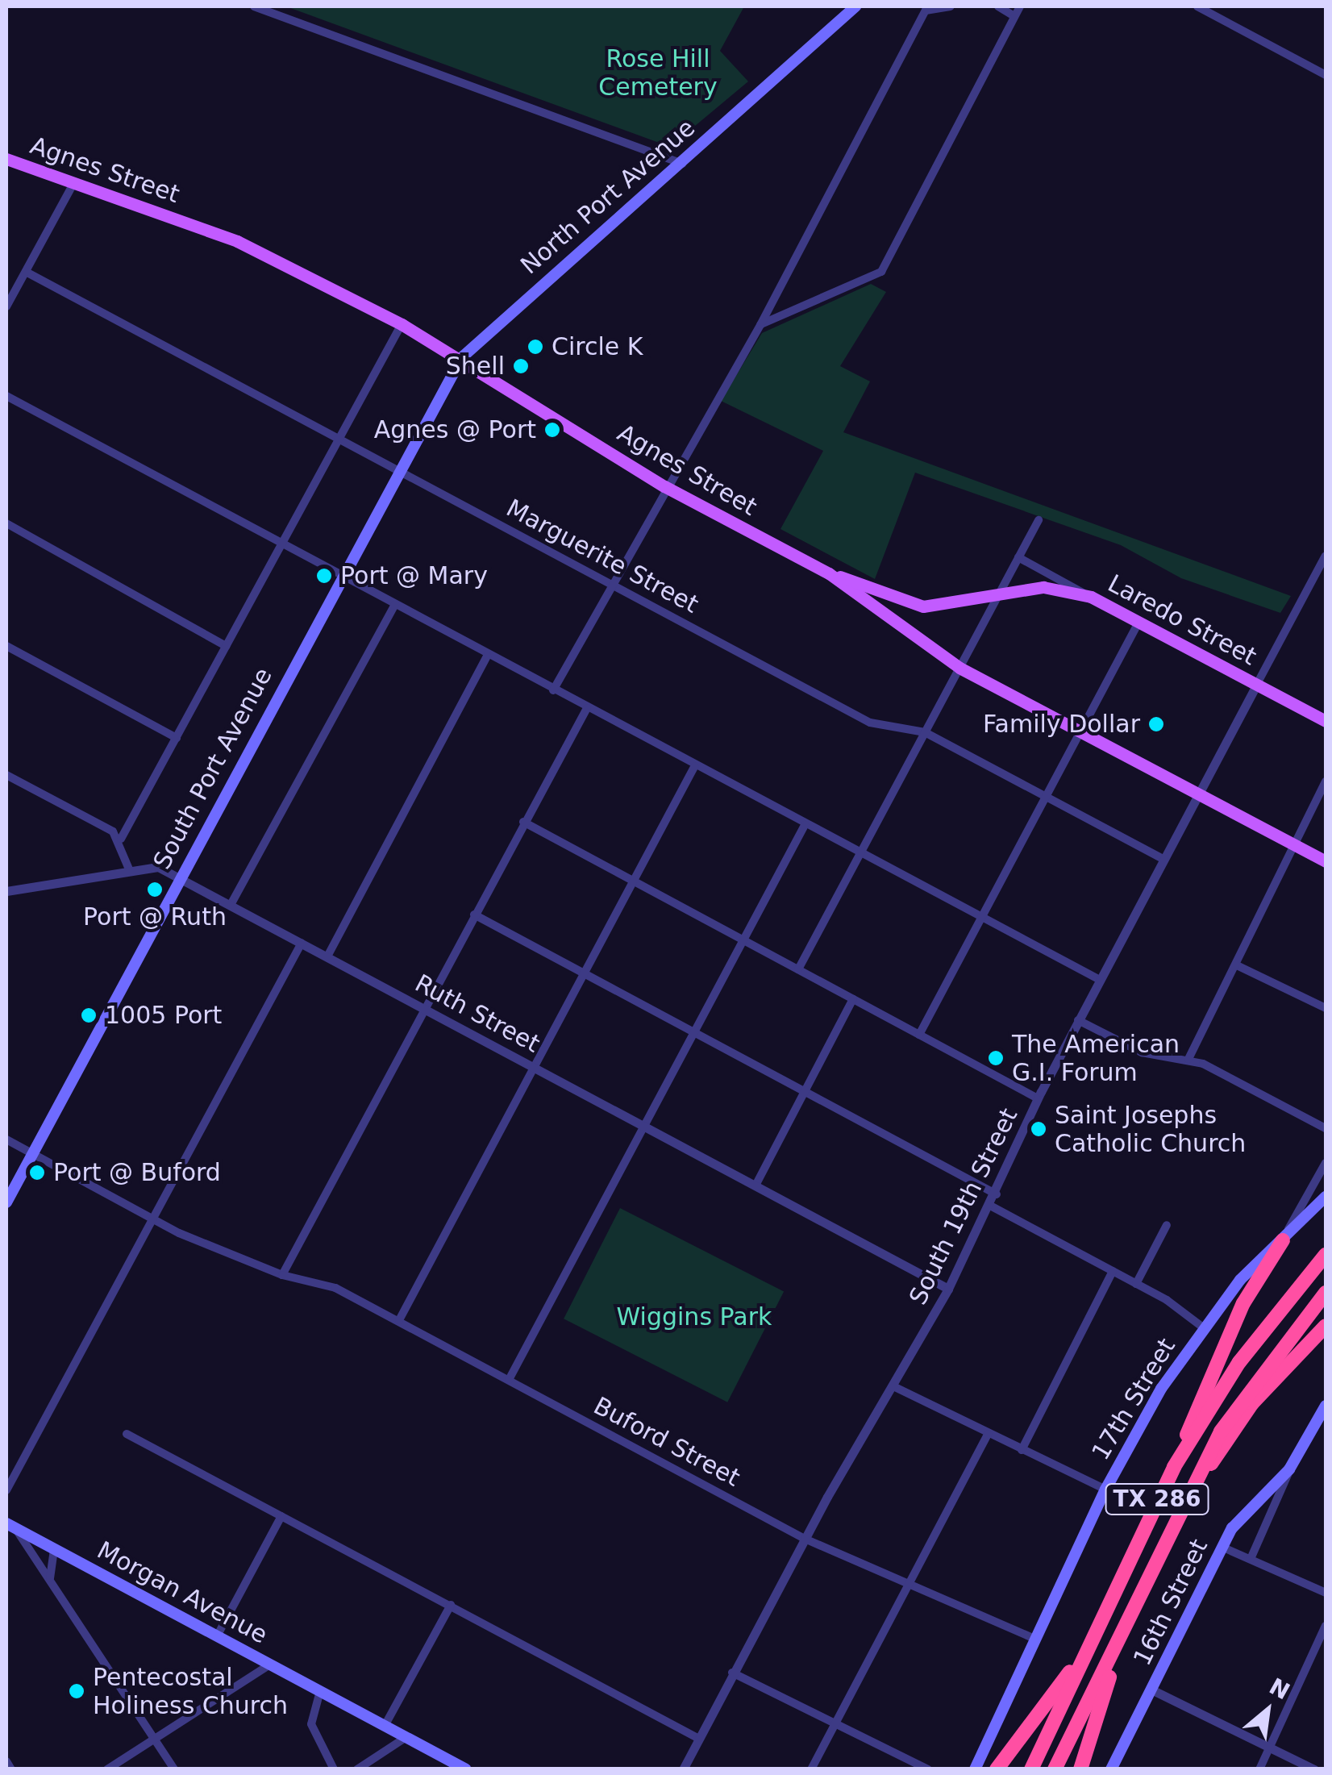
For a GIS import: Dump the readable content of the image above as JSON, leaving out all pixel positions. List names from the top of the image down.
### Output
{
  "streets": {
    "highway": ["TX 286"],
    "main road": [
      "Agnes Street",
      "North Port Avenue",
      "Laredo Street",
      "South Port Avenue",
      "17th Street",
      "Morgan Avenue",
      "16th Street"
    ],
    "street": [
      "Marguerite Street",
      "Ruth Street",
      "South 19th Street",
      "Buford Street"
    ]
  },
  "crossings": [
    ["Agnes Street", "North Port Avenue"],
    ["Agnes Street", "South Port Avenue"],
    ["Agnes Street", "South 19th Street"],
    ["North Port Avenue", "South Port Avenue"],
    ["Marguerite Street", "South Port Avenue"],
    ["Marguerite Street", "South 19th Street"],
    ["Laredo Street", "South 19th Street"],
    ["South Port Avenue", "Ruth Street"],
    ["Ruth Street", "South 19th Street"],
    ["South 19th Street", "Buford Street"],
    ["17th Street", "Buford Street"]
  ],
  "parks": ["Rose Hill Cemetery", "Wiggins Park"],
  "places": [
    "Circle K",
    "Shell",
    "Agnes @ Port",
    "Port @ Mary",
    "Family Dollar",
    "Port @ Ruth",
    "1005 Port",
    "The American G.I. Forum",
    "Saint Josephs Catholic Church",
    "Port @ Buford",
    "Pentecostal Holiness Church"
  ],
  "north": "top right"
}
